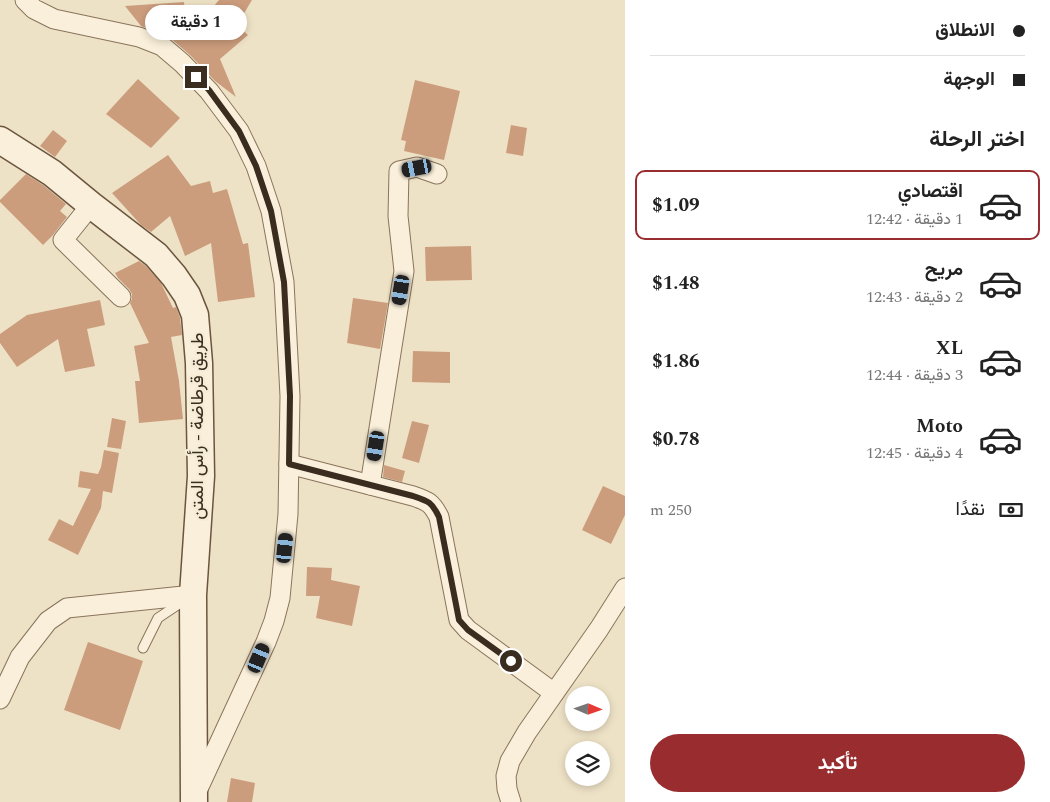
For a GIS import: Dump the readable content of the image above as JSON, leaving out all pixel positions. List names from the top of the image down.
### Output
{
  "streets": {
    "main road": ["طريق قرطاضة - رأس المتن"]
  },
  "north": "right",
  "page": {
    "banner": ["الانطلاق", "الوجهة"],
    "bubble": "1 دقيقة",
    "heading": "اختر الرحلة",
    "list": [
      {
        "name": "اقتصادي",
        "note": "1 دقيقة · 12:42",
        "value": "$1.09"
      },
      {
        "name": "مريح",
        "note": "2 دقيقة · 12:43",
        "value": "$1.48"
      },
      {
        "name": "XL",
        "note": "3 دقيقة · 12:44",
        "value": "$1.86"
      },
      {
        "name": "Moto",
        "note": "4 دقيقة · 12:45",
        "value": "$0.78"
      }
    ],
    "pay": ["نقدًا", "250 m"],
    "buttons": "تأكيد"
  }
}
